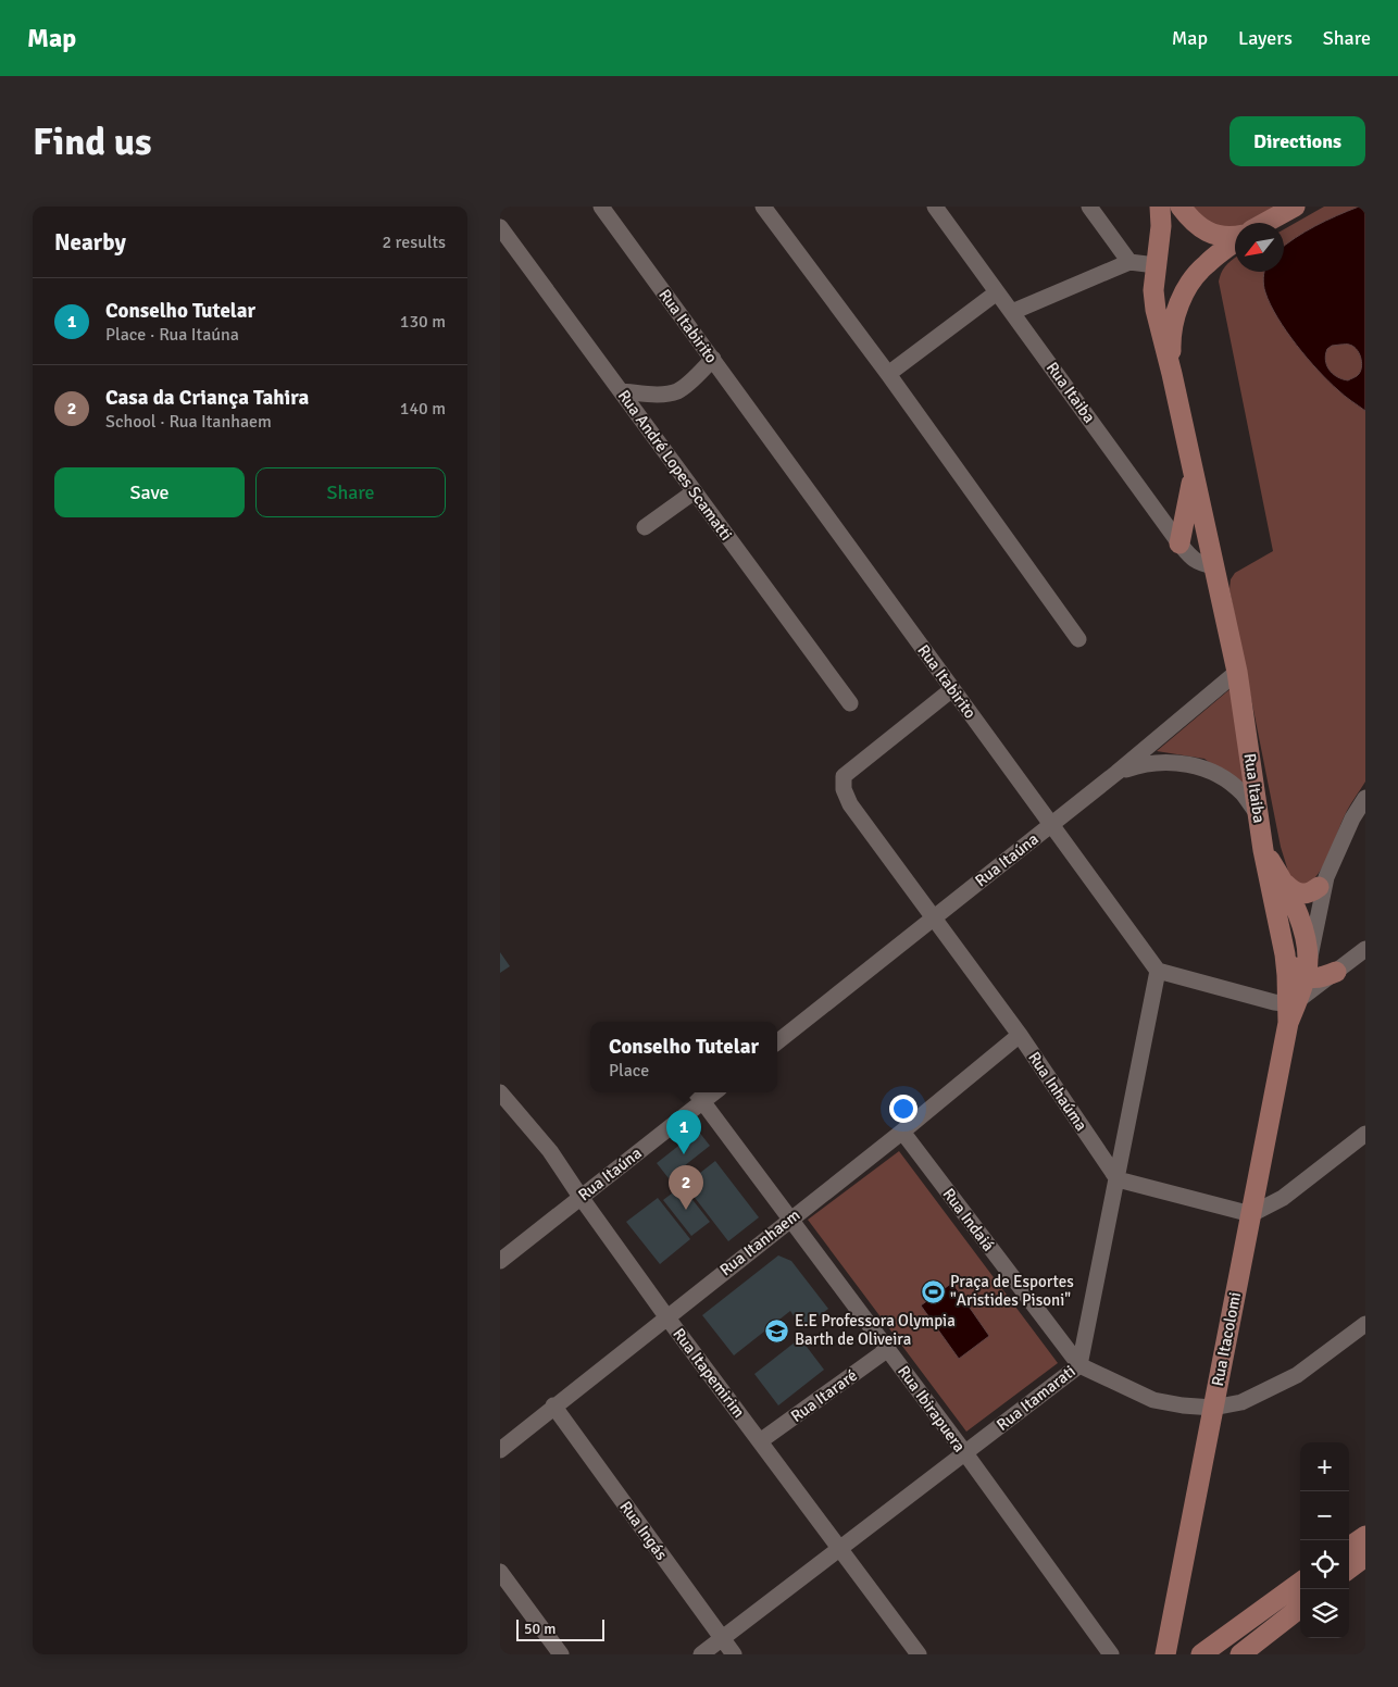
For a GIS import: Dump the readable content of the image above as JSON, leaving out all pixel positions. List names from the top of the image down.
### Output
{
  "streets": {
    "main road": ["Rua Itaiba", "Rua Itacolomi"],
    "street": [
      "Rua Itabirito",
      "Rua André Lopes Scamatti",
      "Rua Itaúna",
      "Rua Inhaúma",
      "Rua Indaiá",
      "Rua Itanhaem",
      "Rua Itapemirim",
      "Rua Itararé",
      "Rua Itamarati",
      "Rua Ibirapuera",
      "Rua Ingás"
    ]
  },
  "crossings": [
    ["Rua Itabirito", "Rua Itaúna"],
    ["Rua Itabirito", "Rua Inhaúma"],
    ["Rua Itabirito", "Rua Itamarati"],
    ["Rua Itaiba", "Rua Itaúna"],
    ["Rua Itaiba", "Rua Itacolomi"],
    ["Rua Itaúna", "Rua Inhaúma"],
    ["Rua Itaúna", "Rua Itapemirim"],
    ["Rua Itaúna", "Rua Ibirapuera"],
    ["Rua Inhaúma", "Rua Itanhaem"],
    ["Rua Inhaúma", "Rua Itamarati"],
    ["Rua Indaiá", "Rua Itanhaem"],
    ["Rua Indaiá", "Rua Itacolomi"],
    ["Rua Indaiá", "Rua Itamarati"],
    ["Rua Itanhaem", "Rua Itapemirim"],
    ["Rua Itanhaem", "Rua Ibirapuera"],
    ["Rua Itanhaem", "Rua Ingás"],
    ["Rua Itapemirim", "Rua Itararé"],
    ["Rua Itapemirim", "Rua Itamarati"],
    ["Rua Itararé", "Rua Ibirapuera"],
    ["Rua Itamarati", "Rua Ibirapuera"],
    ["Rua Itamarati", "Rua Ingás"]
  ],
  "places": {
    "sports": ["Praça de Esportes \"Aristides Pisoni\""],
    "school or university": ["E.E Professora Olympia Barth de Oliveira"]
  },
  "scale_bar": "50 m",
  "north": "bottom left",
  "page": {
    "header": "Map",
    "nav": ["Map", "Layers", "Share"],
    "buttons": [
      "Directions",
      ["Save", "Share"]
    ],
    "title": "Find us",
    "heading": ["Nearby", "2 results"],
    "list": [
      {
        "mark": "1",
        "name": "Conselho Tutelar",
        "note": "Place · Rua Itaúna",
        "value": "130 m"
      },
      {
        "mark": "2",
        "name": "Casa da Criança Tahira",
        "note": "School · Rua Itanhaem",
        "value": "140 m"
      }
    ],
    "popup": ["Conselho Tutelar", "Place"],
    "pins": ["1", "2"],
    "map_buttons": ["+", "−"],
    "scale": "50 m"
  }
}
